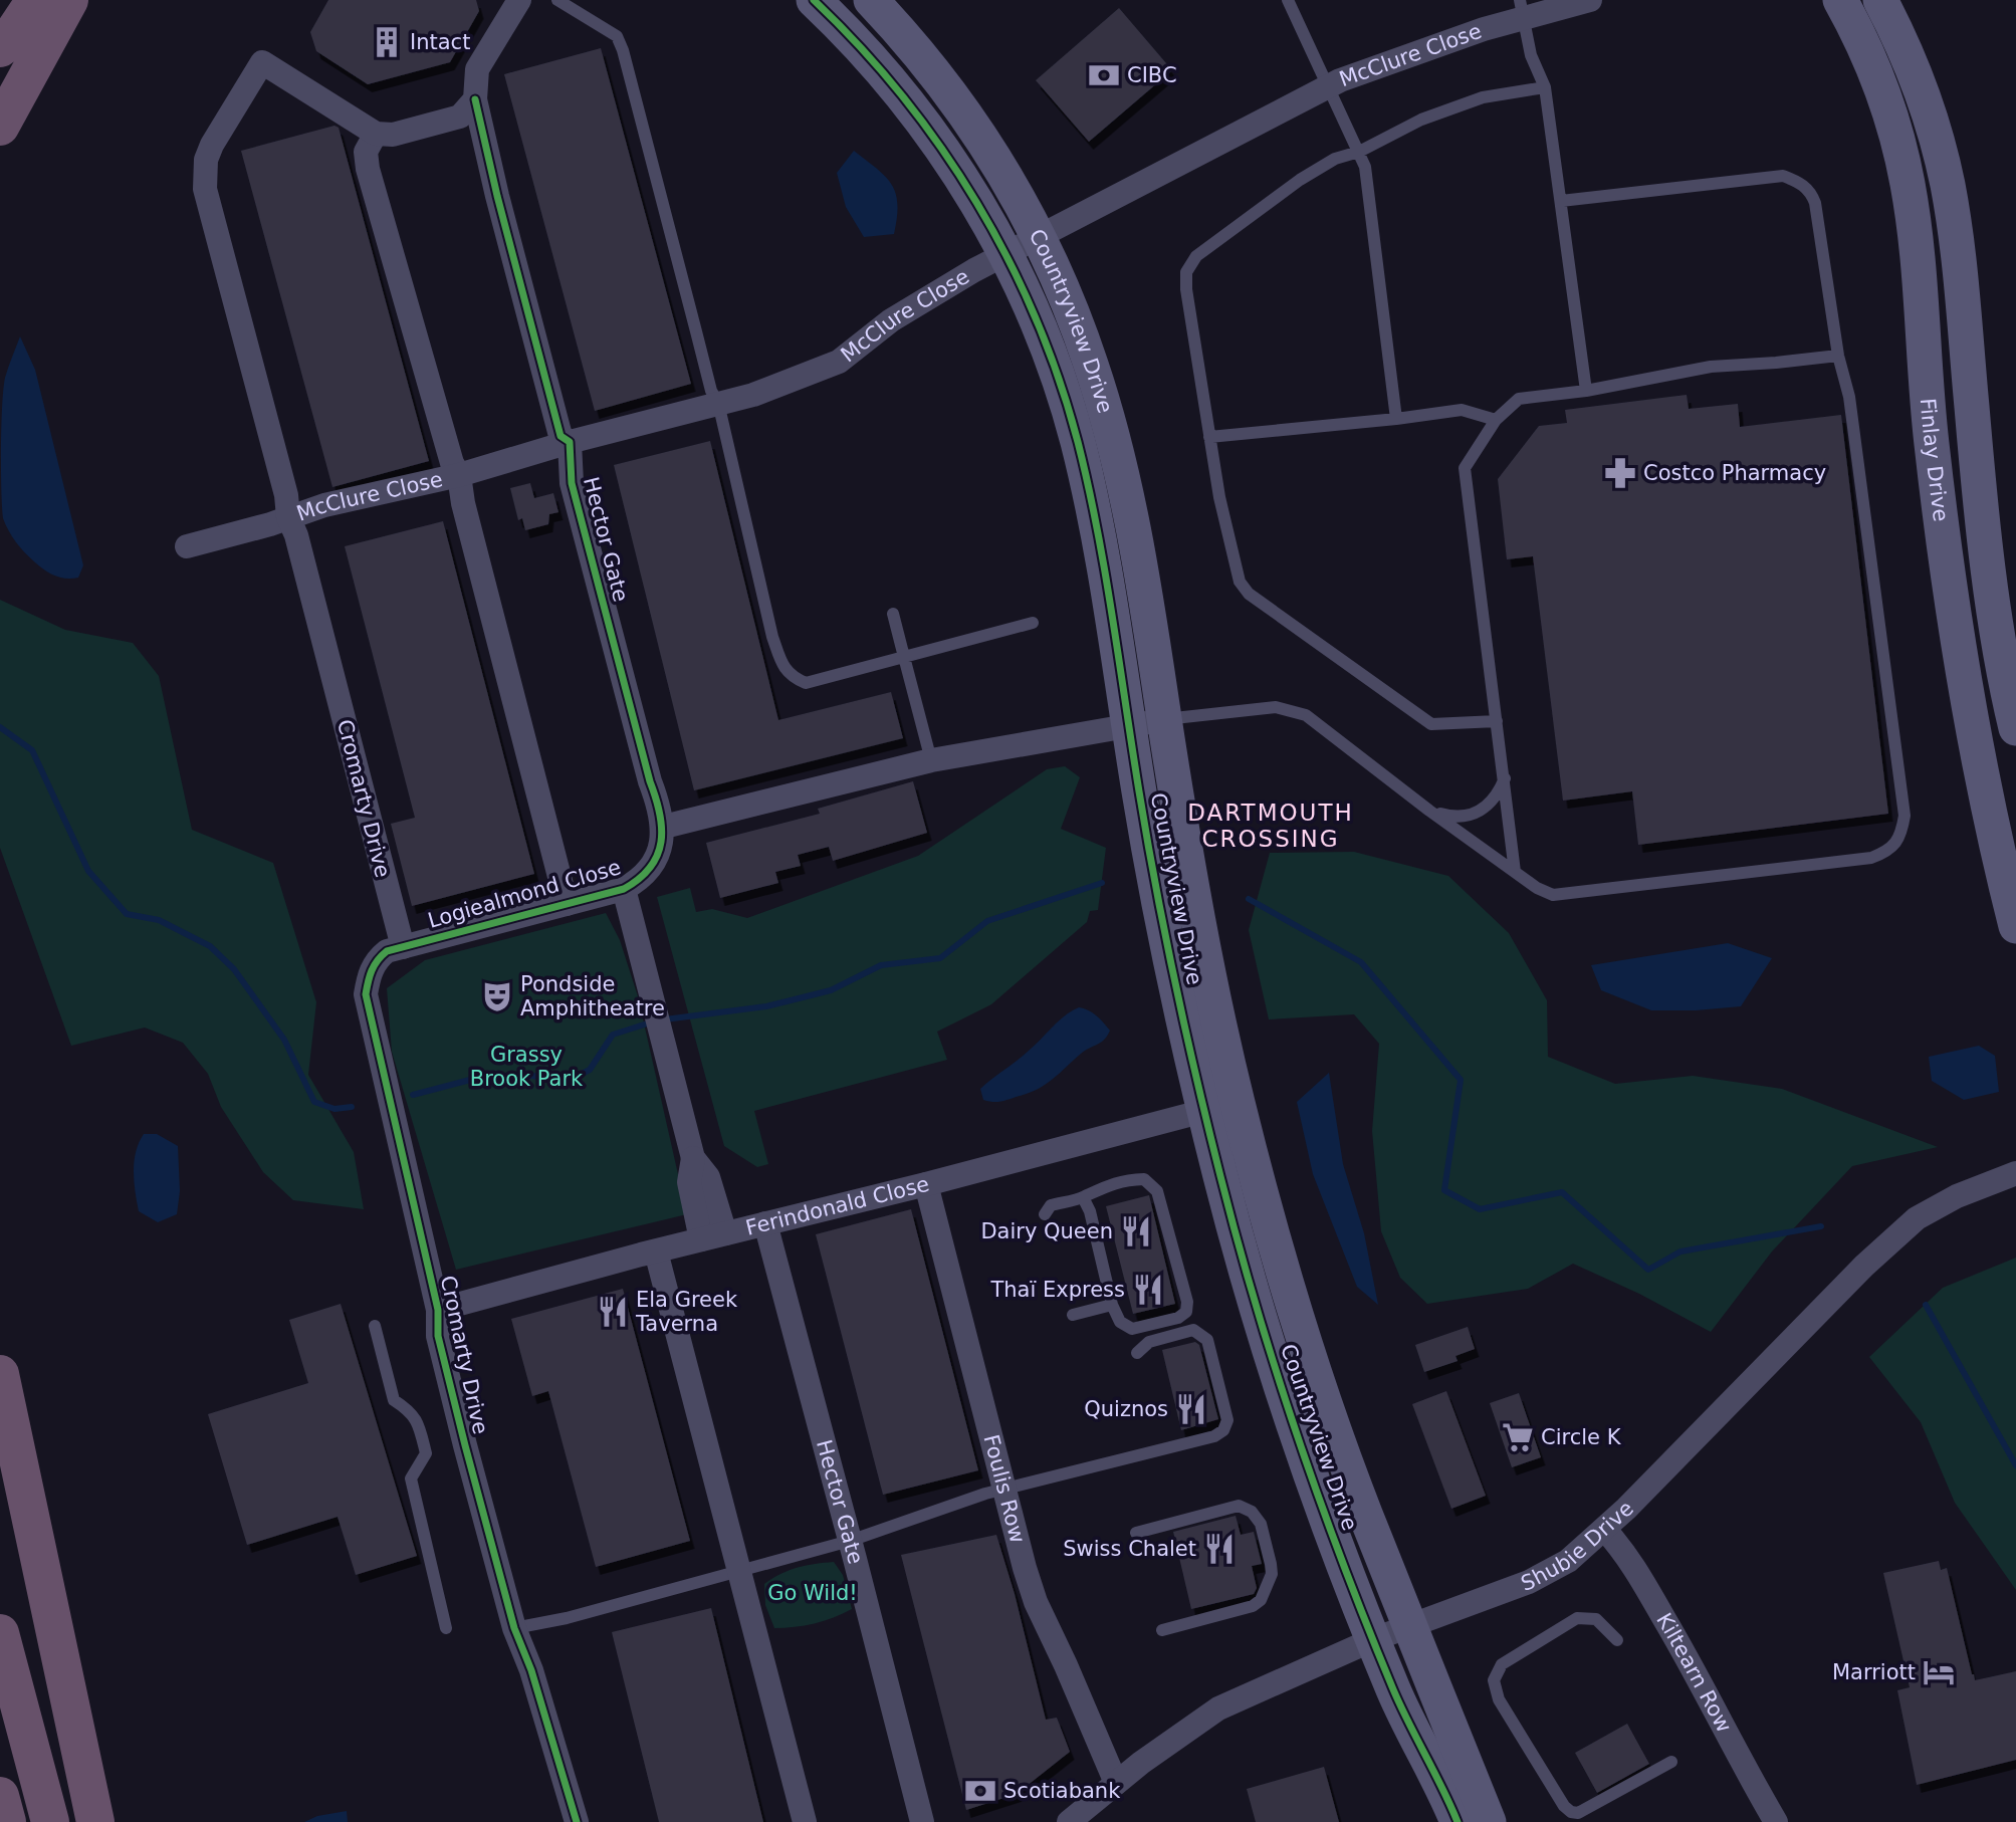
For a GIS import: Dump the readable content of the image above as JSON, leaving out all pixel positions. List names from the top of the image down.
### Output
{
  "streets": {
    "street": [
      "McClure Close",
      "Countryview Drive",
      "Finlay Drive",
      "Hector Gate",
      "Cromarty Drive",
      "Logiealmond Close",
      "Ferindonald Close",
      "Foulis Row",
      "Shubie Drive",
      "Kiltearn Row"
    ]
  },
  "crossings": [
    ["McClure Close", "Countryview Drive"],
    ["McClure Close", "Hector Gate"],
    ["McClure Close", "Cromarty Drive"],
    ["Countryview Drive", "Ferindonald Close"],
    ["Countryview Drive", "Shubie Drive"],
    ["Hector Gate", "Logiealmond Close"],
    ["Hector Gate", "Ferindonald Close"],
    ["Cromarty Drive", "Logiealmond Close"],
    ["Cromarty Drive", "Ferindonald Close"],
    ["Ferindonald Close", "Foulis Row"],
    ["Foulis Row", "Shubie Drive"],
    ["Shubie Drive", "Kiltearn Row"]
  ],
  "districts": ["DARTMOUTH CROSSING"],
  "parks": ["Grassy Brook Park", "Go Wild!"],
  "places": {
    "building": ["Intact"],
    "bank": ["CIBC", "Scotiabank"],
    "pharmacy": ["Costco Pharmacy"],
    "theatre": ["Pondside Amphitheatre"],
    "restaurant": [
      "Dairy Queen",
      "Thaï Express",
      "Ela Greek Taverna",
      "Quiznos",
      "Swiss Chalet"
    ],
    "supermarket": ["Circle K"],
    "hotel": ["Marriott"]
  }
}
